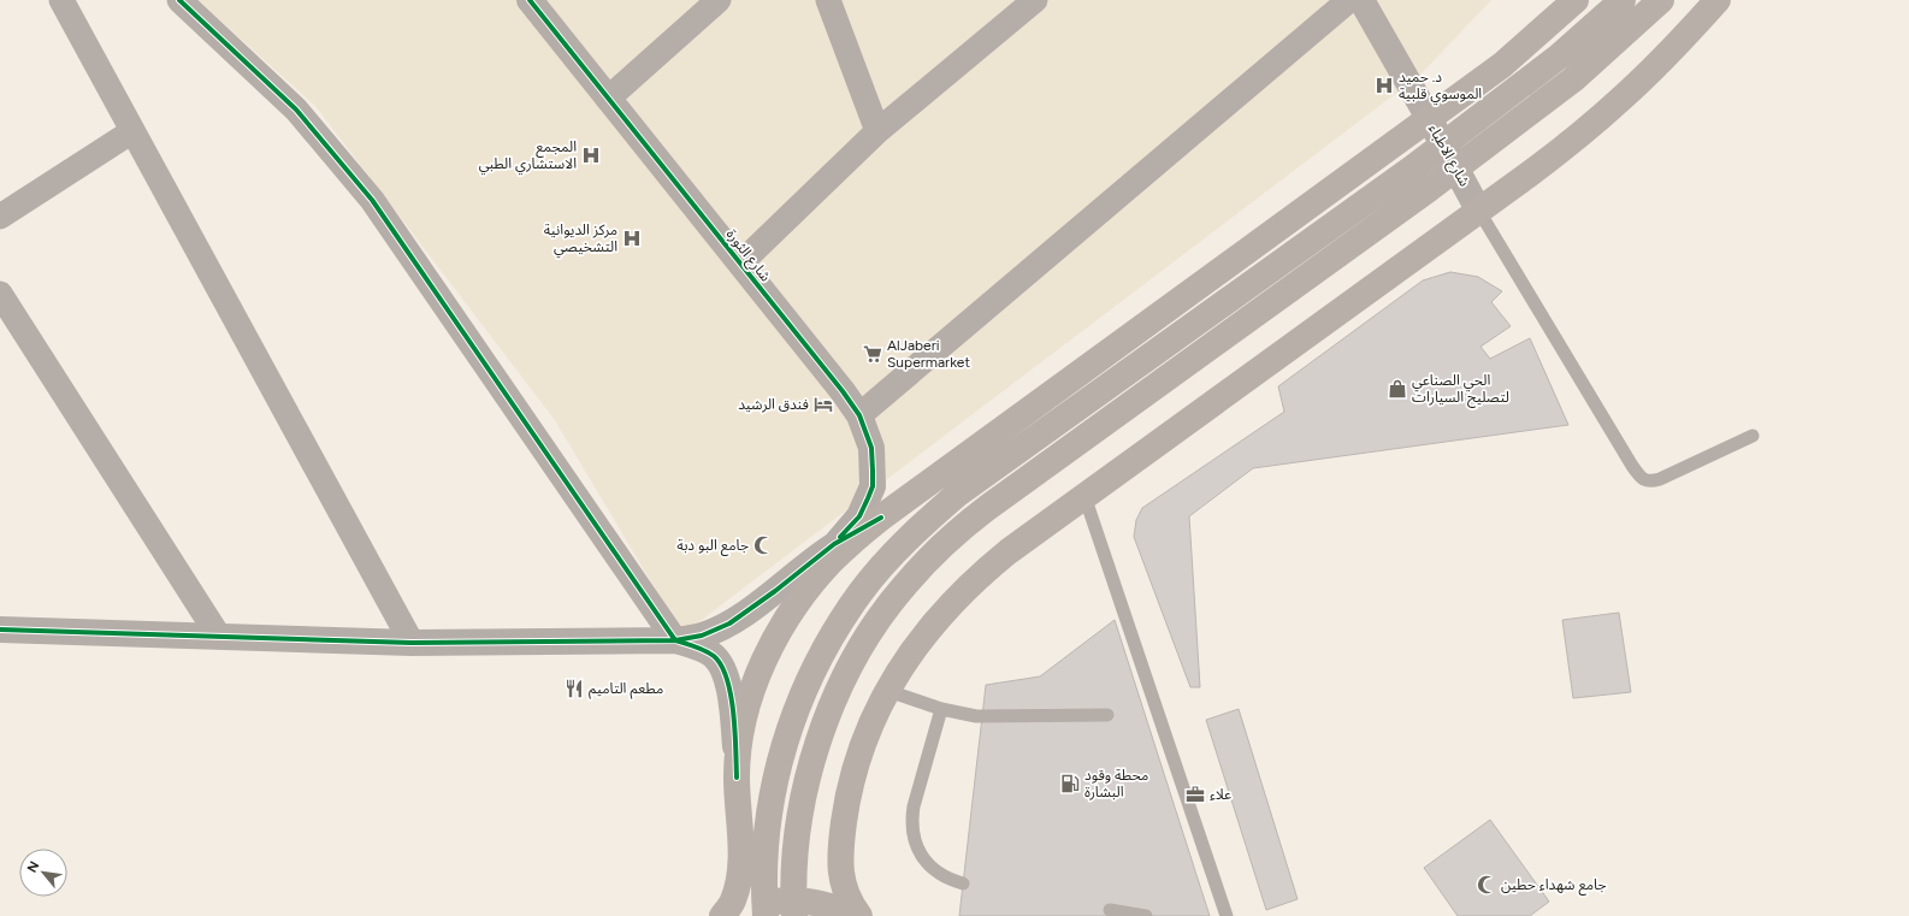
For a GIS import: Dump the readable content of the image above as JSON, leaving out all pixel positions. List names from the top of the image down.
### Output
{
  "streets": {
    "street": ["شارع الاطباء", "شارع الثورة"]
  },
  "places": {
    "hospital": ["د. حميد الموسوي قلبية", "المجمع الاستشاري الطبي", "مركز الديوانية التشخيصي"],
    "supermarket": ["AlJaberi Supermarket"],
    "shop": ["الحي الصناعي لتصليح السيارات"],
    "hotel": ["فندق الرشيد"],
    "mosque": ["جامع البو دبة", "جامع شهداء حطين"],
    "restaurant": ["مطعم التاميم"],
    "fuel station": ["محطة وقود البشارة"],
    "office": ["علاء"]
  },
  "north": "top left"
}
